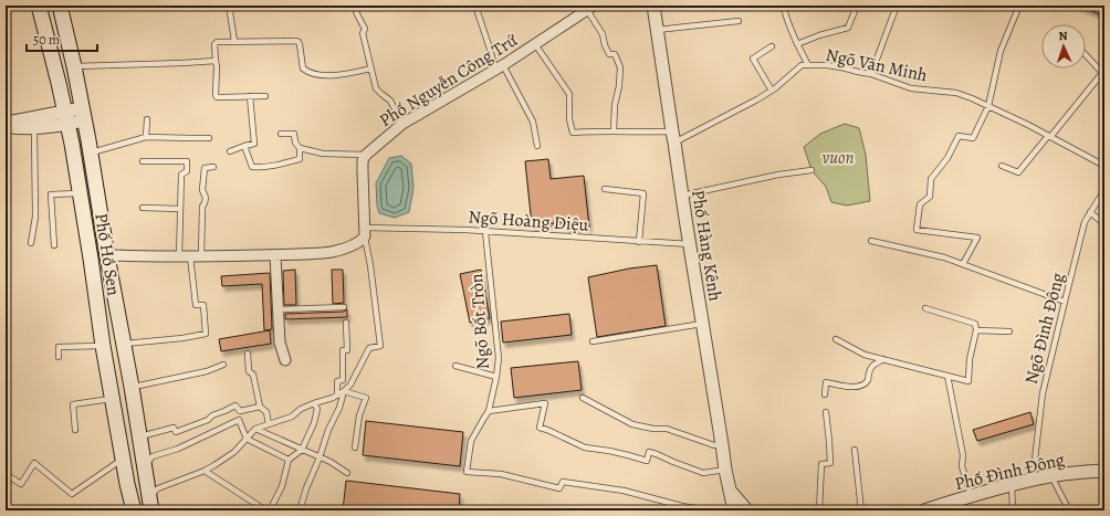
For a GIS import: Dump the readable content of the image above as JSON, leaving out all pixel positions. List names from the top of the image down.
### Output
{
  "streets": {
    "main road": ["Phố Hồ Sen"],
    "street": ["Phố Nguyễn Công Trứ", "Phố Hàng Kênh", "Phố Đình Đông"],
    "lane": [
      "Ngõ Văn Minh",
      "Ngõ Hoàng Diệu",
      "Ngõ Bốt Tròn",
      "Ngõ Đình Đông"
    ]
  },
  "crossings": [
    ["Ngõ Văn Minh", "Phố Hàng Kênh"],
    ["Ngõ Hoàng Diệu", "Phố Hàng Kênh"],
    ["Ngõ Hoàng Diệu", "Ngõ Bốt Tròn"],
    ["Ngõ Đình Đông", "Phố Đình Đông"]
  ],
  "parks": ["vuon"],
  "scale_bar": "50 m",
  "north": "top"
}
